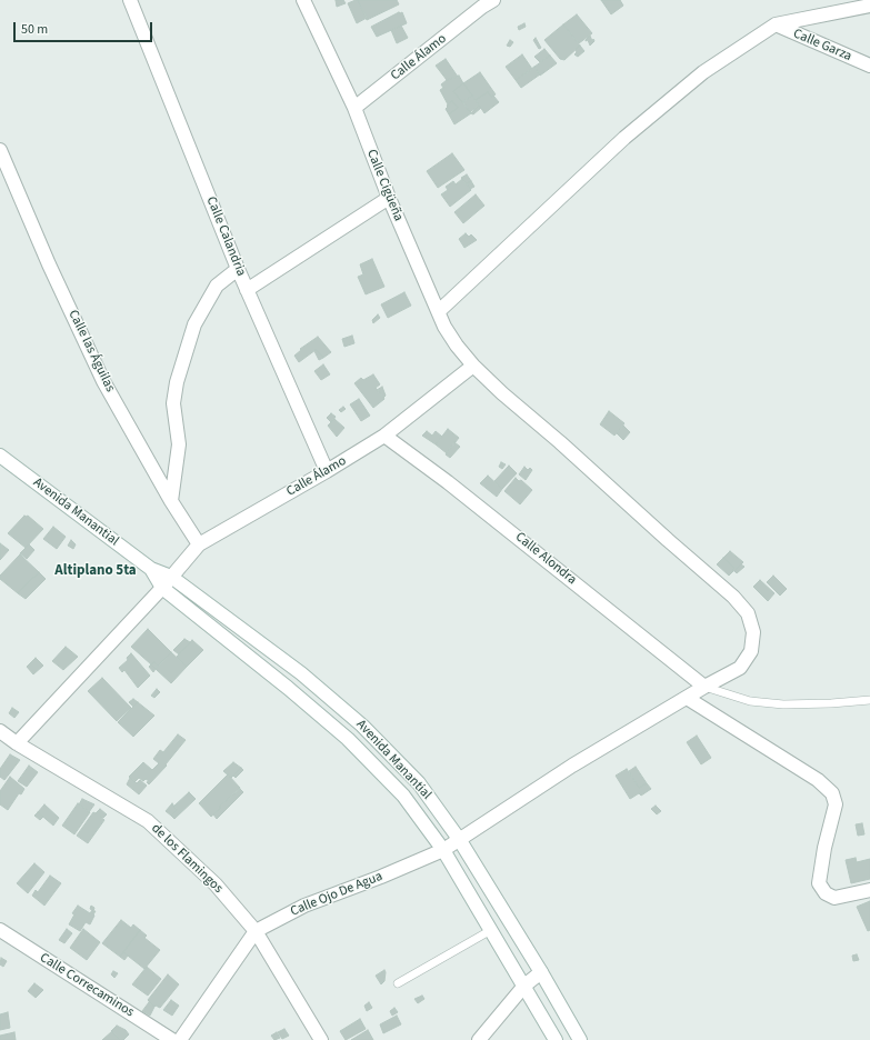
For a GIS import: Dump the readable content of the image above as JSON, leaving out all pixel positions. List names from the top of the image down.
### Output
{
  "streets": {
    "street": [
      "Calle Garza",
      "Calle Álamo",
      "Calle Cigüeña",
      "Calle Calandria",
      "Calle las Águilas",
      "Avenida Manantial",
      "Calle Alondra",
      "de los Flamingos",
      "Calle Ojo De Agua",
      "Calle Correcaminos"
    ]
  },
  "crossings": [
    ["Calle Álamo", "Calle Cigüeña"],
    ["Calle Álamo", "Calle Calandria"],
    ["Calle Álamo", "Calle las Águilas"],
    ["Calle Álamo", "Avenida Manantial"],
    ["Calle Álamo", "Calle Alondra"],
    ["Calle Álamo", "de los Flamingos"],
    ["Calle Cigüeña", "Calle Alondra"],
    ["Calle Cigüeña", "Calle Ojo De Agua"],
    ["Avenida Manantial", "Calle Ojo De Agua"],
    ["Calle Alondra", "Calle Ojo De Agua"],
    ["de los Flamingos", "Calle Ojo De Agua"]
  ],
  "districts": ["Altiplano 5ta"],
  "scale_bar": "50 m"
}
